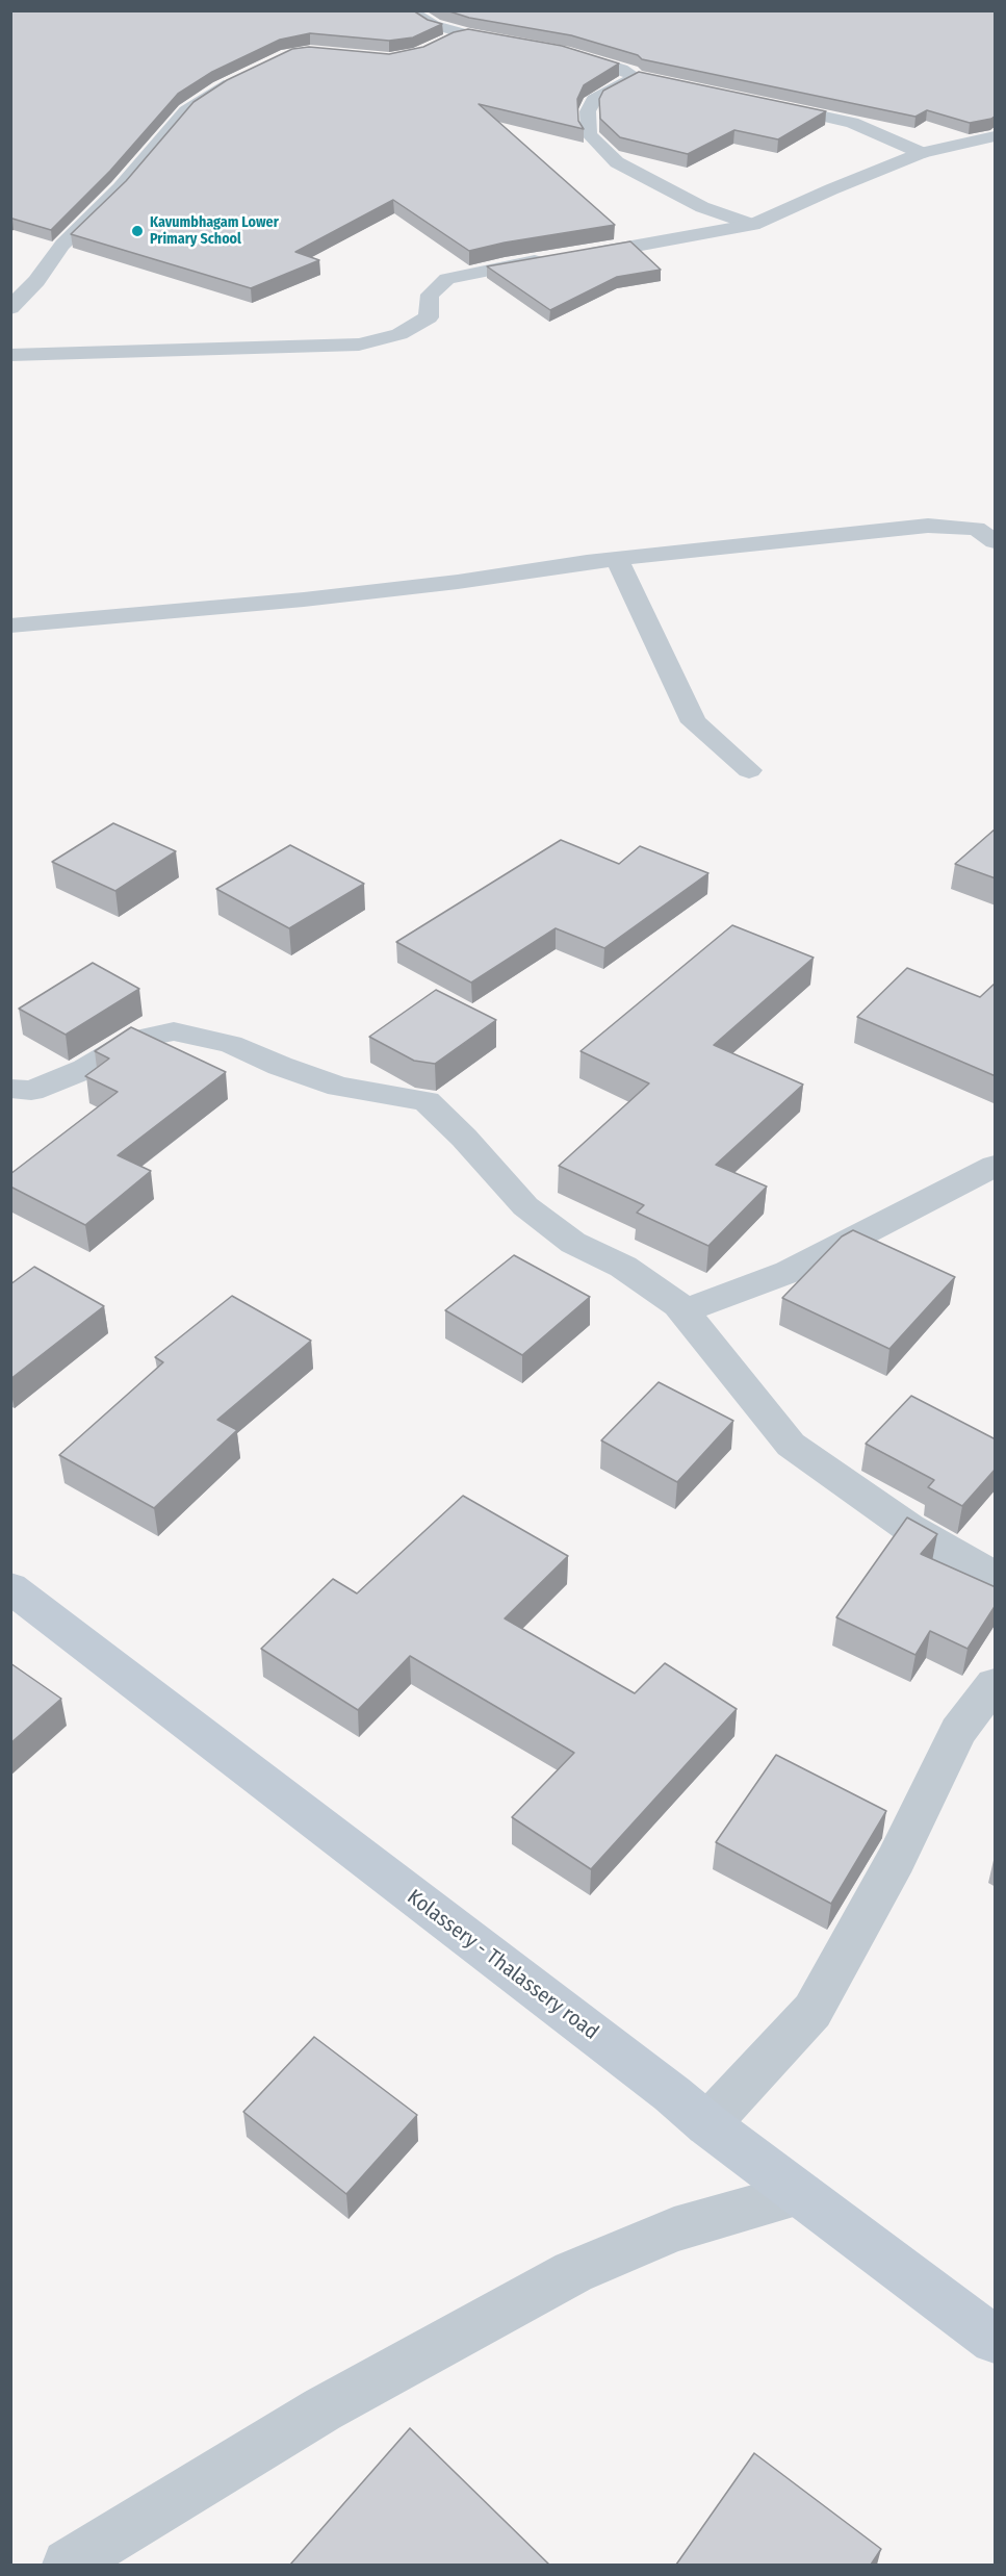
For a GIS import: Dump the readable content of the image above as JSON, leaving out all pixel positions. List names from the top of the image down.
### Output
{
  "streets": {
    "main road": ["Kolassery - Thalassery road"]
  },
  "places": ["Kavumbhagam Lower Primary School"]
}
